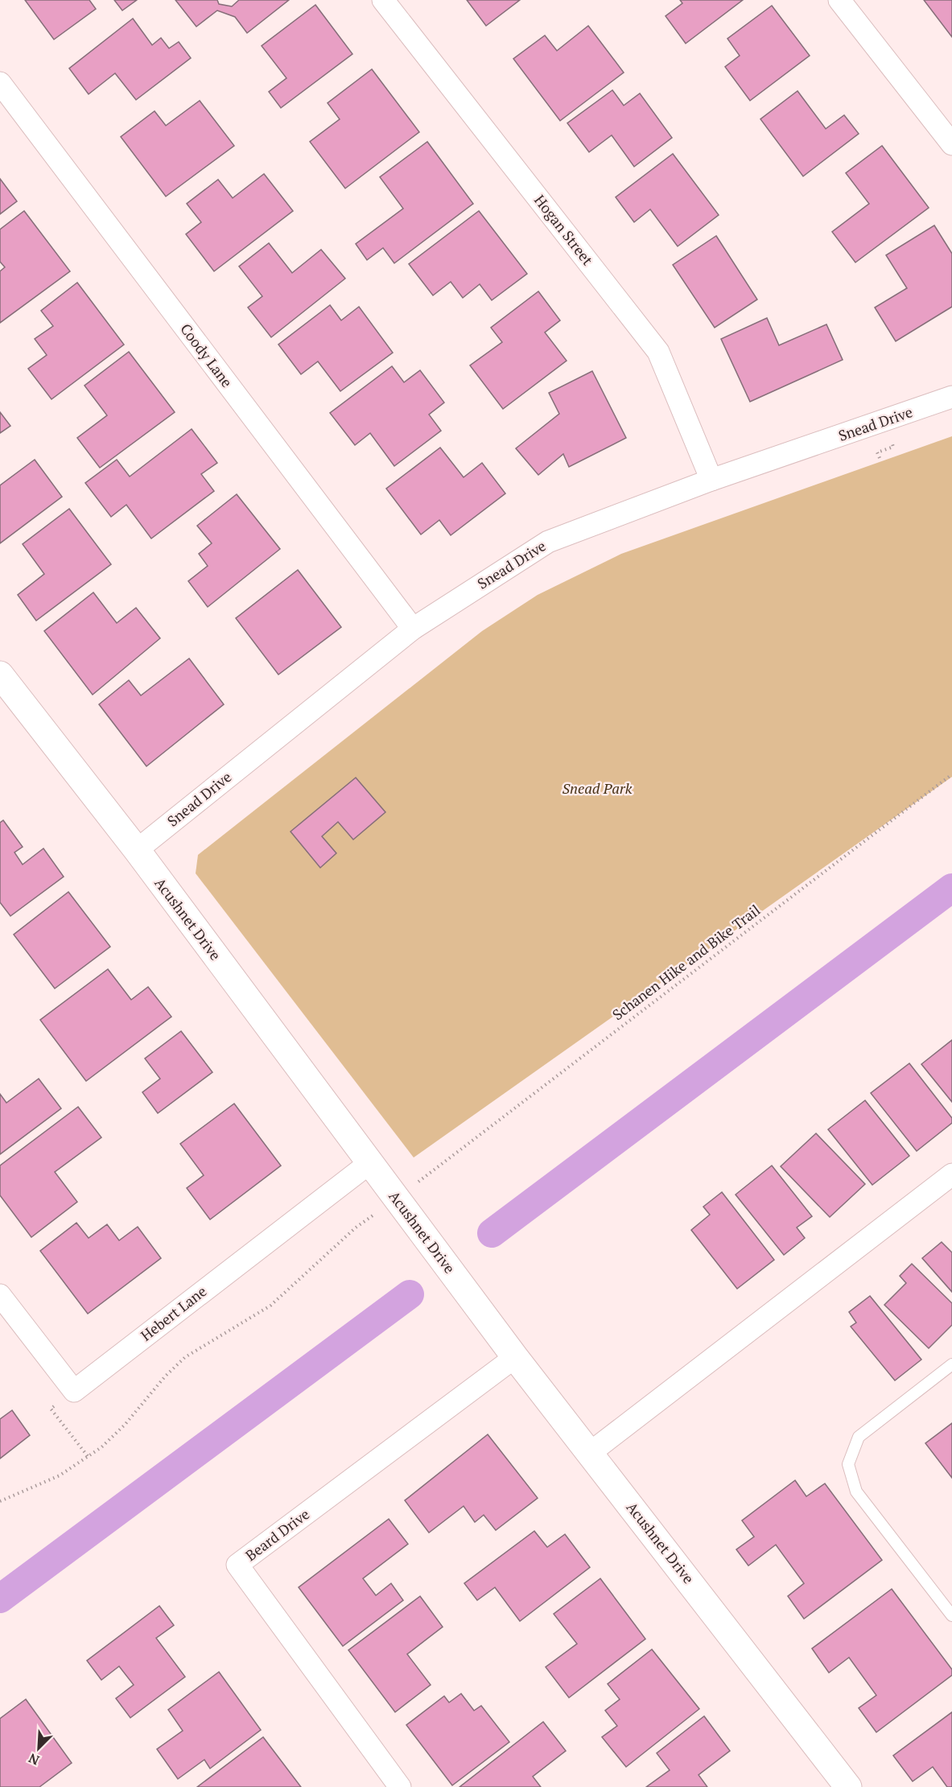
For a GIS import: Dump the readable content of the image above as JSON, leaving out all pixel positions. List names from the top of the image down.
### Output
{
  "streets": {
    "street": [
      "Hogan Street",
      "Coody Lane",
      "Snead Drive",
      "Acushnet Drive",
      "Hebert Lane",
      "Beard Drive"
    ],
    "path": ["Schanen Hike and Bike Trail"]
  },
  "crossings": [
    ["Hogan Street", "Snead Drive"],
    ["Coody Lane", "Snead Drive"],
    ["Snead Drive", "Acushnet Drive"],
    ["Acushnet Drive", "Hebert Lane"],
    ["Acushnet Drive", "Beard Drive"]
  ],
  "parks": ["Snead Park"],
  "north": "bottom left"
}
